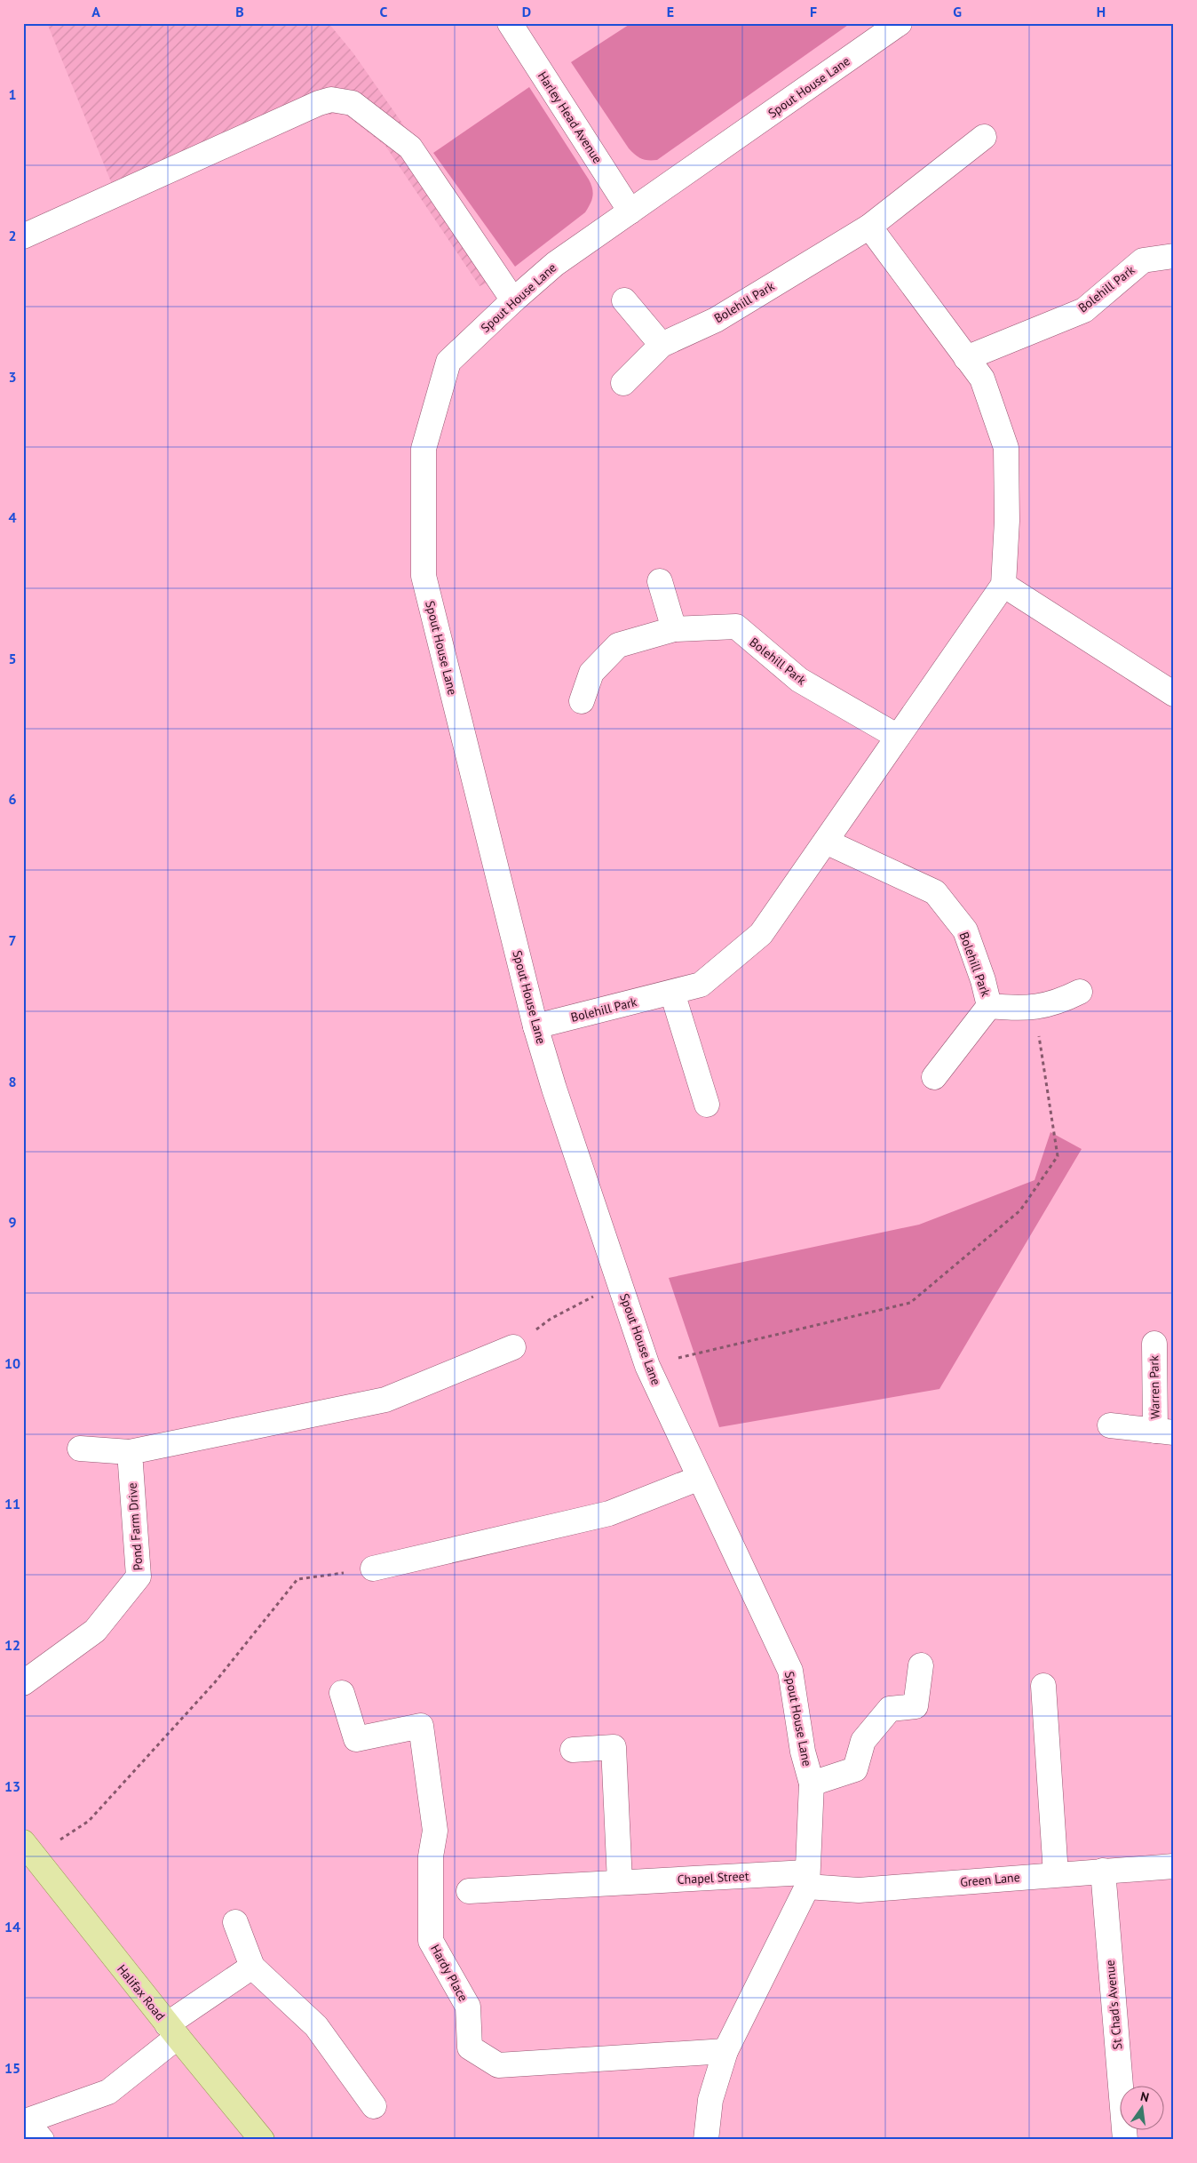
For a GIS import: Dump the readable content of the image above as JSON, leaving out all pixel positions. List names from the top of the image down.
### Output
{
  "streets": {
    "main road": ["Halifax Road"],
    "street": [
      "Spout House Lane",
      "Harley Head Avenue",
      "Bolehill Park",
      "Warren Park",
      "Pond Farm Drive",
      "Chapel Street",
      "Green Lane",
      "Hardy Place",
      "St Chad's Avenue"
    ]
  },
  "crossings": [
    ["Spout House Lane", "Harley Head Avenue"],
    ["Spout House Lane", "Bolehill Park"],
    ["Spout House Lane", "Chapel Street"],
    ["Spout House Lane", "Green Lane"],
    ["Spout House Lane", "Hardy Place"],
    ["Chapel Street", "Green Lane"],
    ["Green Lane", "St Chad's Avenue"]
  ],
  "north": "top",
  "grid": {
    "columns": [
      "A",
      "B",
      "C",
      "D",
      "E",
      "F",
      "G",
      "H"
    ],
    "rows": [
      "1",
      "2",
      "3",
      "4",
      "5",
      "6",
      "7",
      "8",
      "9",
      "10",
      "11",
      "12",
      "13",
      "14",
      "15"
    ]
  }
}
